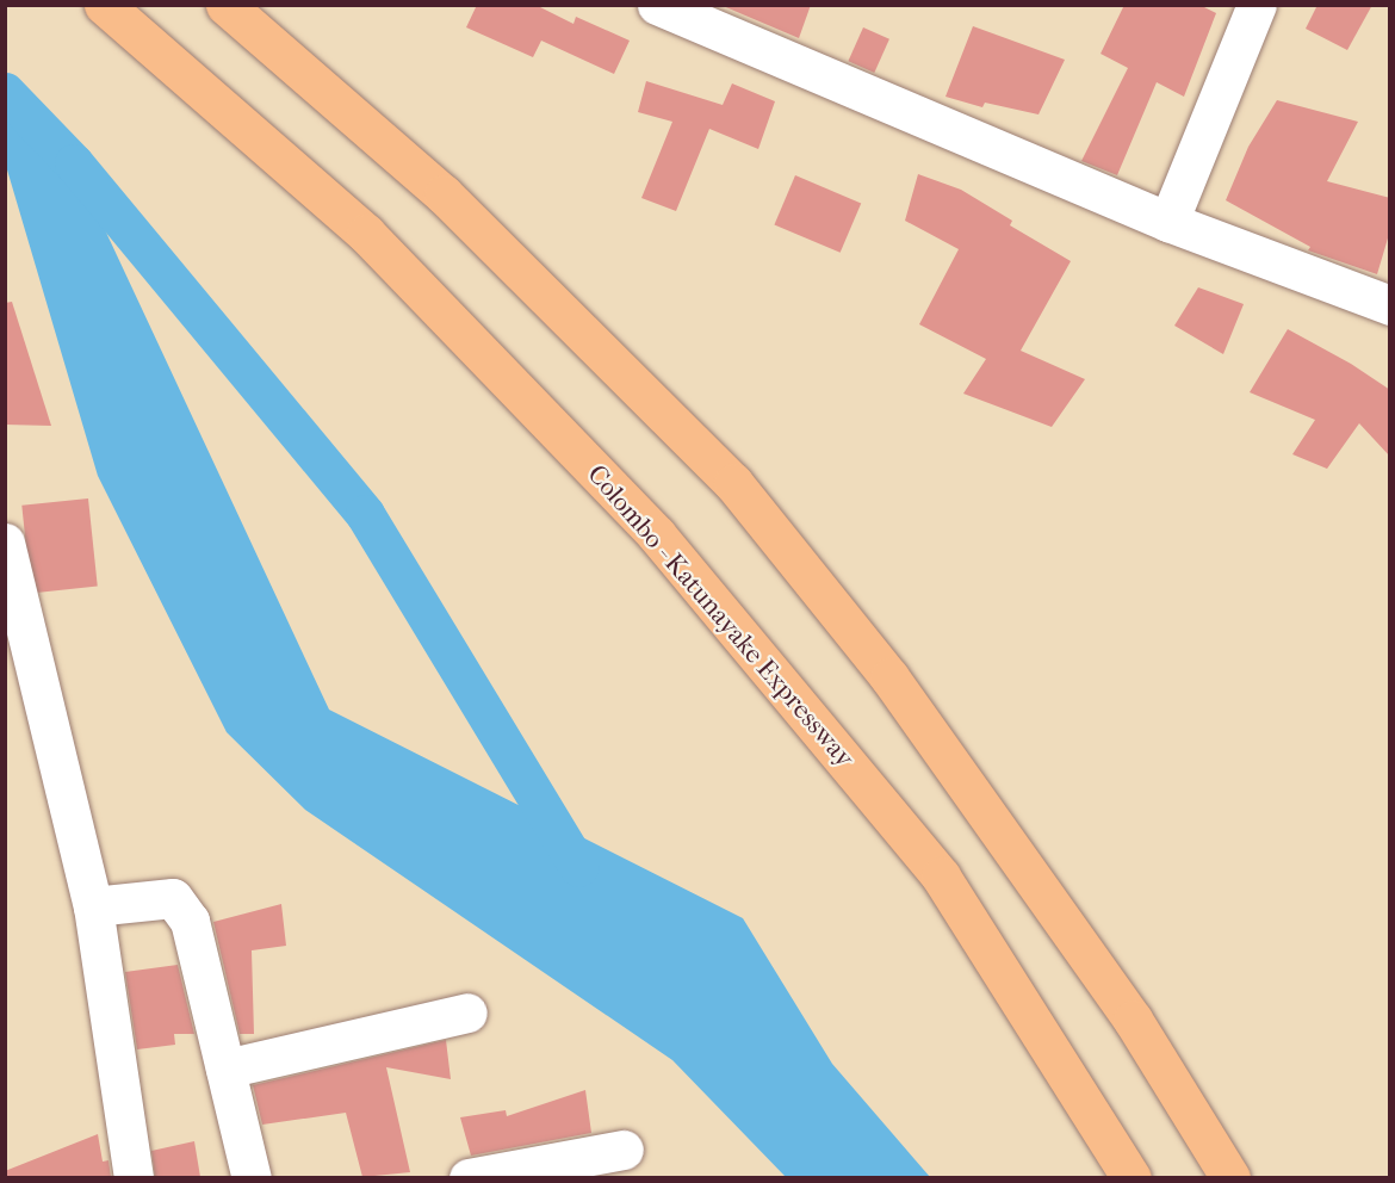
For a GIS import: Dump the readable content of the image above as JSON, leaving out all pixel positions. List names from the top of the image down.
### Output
{
  "streets": {
    "highway": ["Colombo - Katunayake Expressway"]
  }
}
